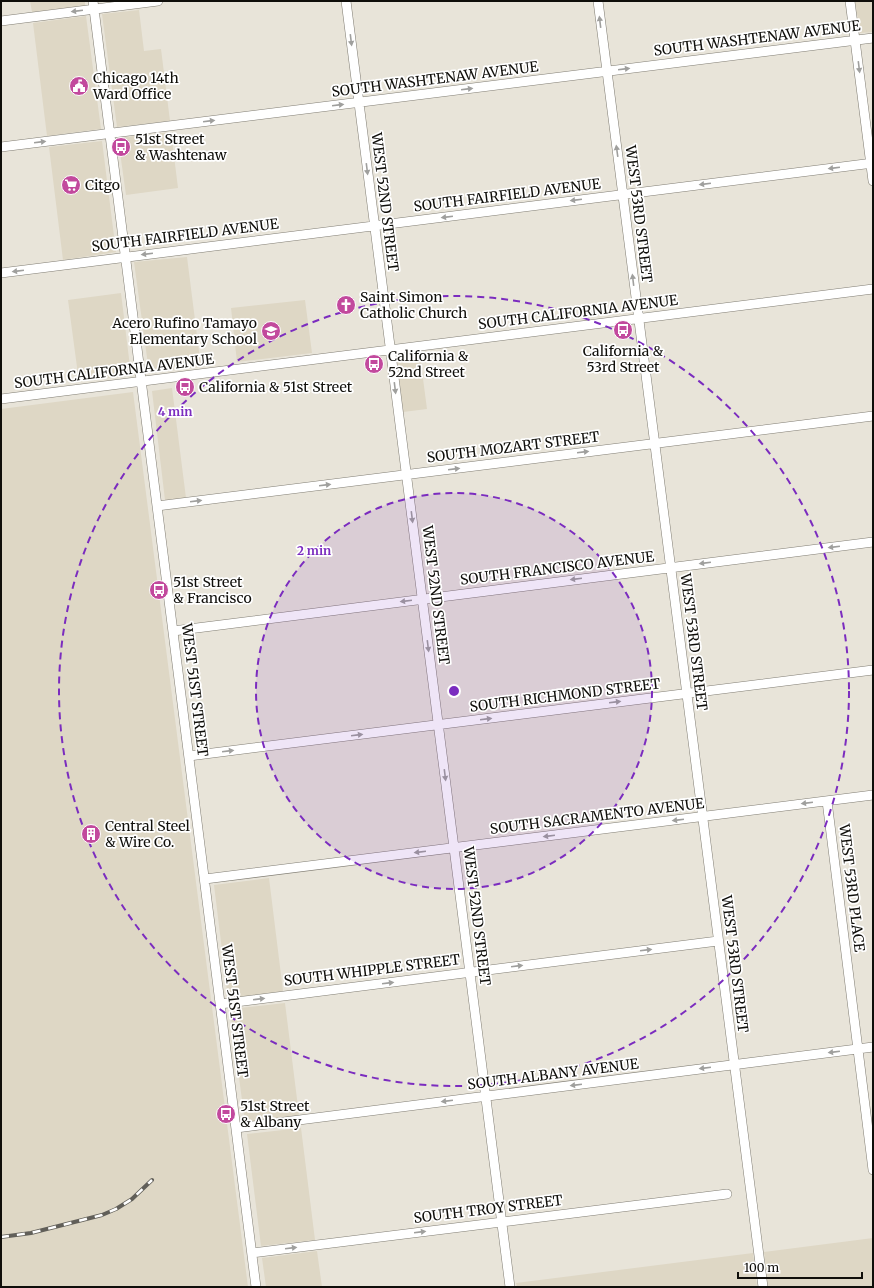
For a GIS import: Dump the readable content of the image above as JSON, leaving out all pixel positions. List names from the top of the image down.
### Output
{
  "streets": {
    "street": [
      "SOUTH WASHTENAW AVENUE",
      "SOUTH FAIRFIELD AVENUE",
      "WEST 52ND STREET",
      "WEST 53RD STREET",
      "SOUTH CALIFORNIA AVENUE",
      "SOUTH MOZART STREET",
      "SOUTH FRANCISCO AVENUE",
      "WEST 51ST STREET",
      "SOUTH RICHMOND STREET",
      "SOUTH SACRAMENTO AVENUE",
      "WEST 53RD PLACE",
      "SOUTH WHIPPLE STREET",
      "SOUTH ALBANY AVENUE",
      "SOUTH TROY STREET"
    ]
  },
  "crossings": [
    ["SOUTH WASHTENAW AVENUE", "WEST 52ND STREET"],
    ["SOUTH WASHTENAW AVENUE", "WEST 53RD STREET"],
    ["SOUTH WASHTENAW AVENUE", "WEST 51ST STREET"],
    ["SOUTH FAIRFIELD AVENUE", "WEST 52ND STREET"],
    ["SOUTH FAIRFIELD AVENUE", "WEST 53RD STREET"],
    ["SOUTH FAIRFIELD AVENUE", "WEST 51ST STREET"],
    ["WEST 52ND STREET", "SOUTH CALIFORNIA AVENUE"],
    ["WEST 52ND STREET", "SOUTH MOZART STREET"],
    ["WEST 52ND STREET", "SOUTH FRANCISCO AVENUE"],
    ["WEST 52ND STREET", "SOUTH RICHMOND STREET"],
    ["WEST 52ND STREET", "SOUTH SACRAMENTO AVENUE"],
    ["WEST 52ND STREET", "SOUTH WHIPPLE STREET"],
    ["WEST 52ND STREET", "SOUTH ALBANY AVENUE"],
    ["WEST 52ND STREET", "SOUTH TROY STREET"],
    ["WEST 53RD STREET", "SOUTH CALIFORNIA AVENUE"],
    ["WEST 53RD STREET", "SOUTH MOZART STREET"],
    ["WEST 53RD STREET", "SOUTH FRANCISCO AVENUE"],
    ["WEST 53RD STREET", "SOUTH RICHMOND STREET"],
    ["WEST 53RD STREET", "SOUTH SACRAMENTO AVENUE"],
    ["WEST 53RD STREET", "SOUTH WHIPPLE STREET"],
    ["WEST 53RD STREET", "SOUTH ALBANY AVENUE"],
    ["SOUTH CALIFORNIA AVENUE", "WEST 51ST STREET"],
    ["SOUTH MOZART STREET", "WEST 51ST STREET"],
    ["SOUTH FRANCISCO AVENUE", "WEST 51ST STREET"],
    ["WEST 51ST STREET", "SOUTH RICHMOND STREET"],
    ["WEST 51ST STREET", "SOUTH SACRAMENTO AVENUE"],
    ["WEST 51ST STREET", "SOUTH WHIPPLE STREET"],
    ["WEST 51ST STREET", "SOUTH ALBANY AVENUE"],
    ["WEST 51ST STREET", "SOUTH TROY STREET"],
    ["SOUTH SACRAMENTO AVENUE", "WEST 53RD PLACE"],
    ["WEST 53RD PLACE", "SOUTH ALBANY AVENUE"]
  ],
  "one_way": [
    "SOUTH WASHTENAW AVENUE",
    "SOUTH FAIRFIELD AVENUE",
    "WEST 52ND STREET",
    "SOUTH MOZART STREET",
    "SOUTH FRANCISCO AVENUE",
    "SOUTH RICHMOND STREET",
    "SOUTH SACRAMENTO AVENUE",
    "SOUTH WHIPPLE STREET",
    "SOUTH ALBANY AVENUE",
    "SOUTH TROY STREET"
  ],
  "places": {
    "public building": ["Chicago 14th Ward Office"],
    "bus stop": [
      "51st Street & Washtenaw",
      "California & 53rd Street",
      "California & 52nd Street",
      "California & 51st Street",
      "51st Street & Francisco",
      "51st Street & Albany"
    ],
    "supermarket": ["Citgo"],
    "church": ["Saint Simon Catholic Church"],
    "school or university": ["Acero Rufino Tamayo Elementary School"],
    "building": ["Central Steel & Wire Co."]
  },
  "scale_bar": "100 m",
  "rings": ["4 min", "2 min"]
}
